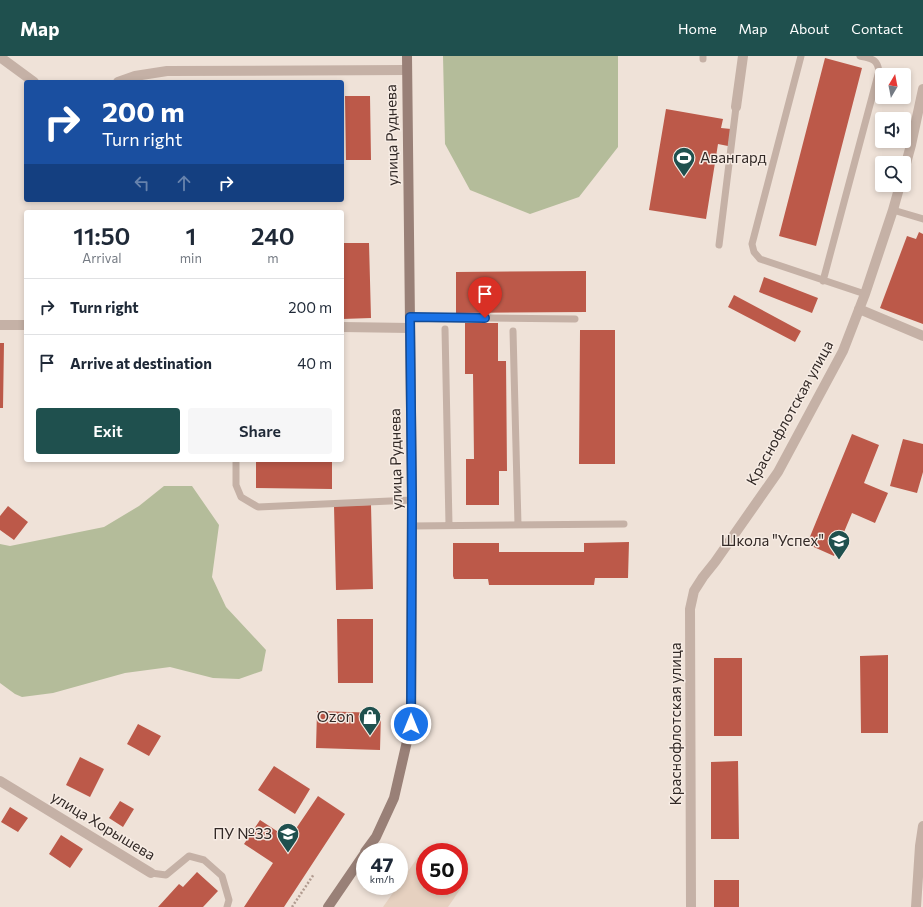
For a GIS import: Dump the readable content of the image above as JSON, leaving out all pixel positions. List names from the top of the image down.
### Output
{
  "streets": {
    "main road": ["улица Руднева"],
    "street": ["Краснофлотская улица", "улица Хорышева"]
  },
  "places": {
    "sports": ["Авангард"],
    "school or university": ["Школа \"Успех\"", "ПУ №33"],
    "shop": ["Ozon"]
  },
  "north": "top",
  "page": {
    "header": "Map",
    "nav": [
      "Home",
      "Map",
      "About",
      "Contact"
    ],
    "turn": ["200 m", "Turn right"],
    "eta": [
      "11:50",
      "Arrival",
      "1",
      "min",
      "240",
      "m"
    ],
    "list": [
      {
        "name": "Turn right",
        "value": "200 m"
      },
      {
        "name": "Arrive at destination",
        "value": "40 m"
      }
    ],
    "buttons": ["Exit", "Share"],
    "speed": "47 km/h",
    "limit": "50"
  }
}
